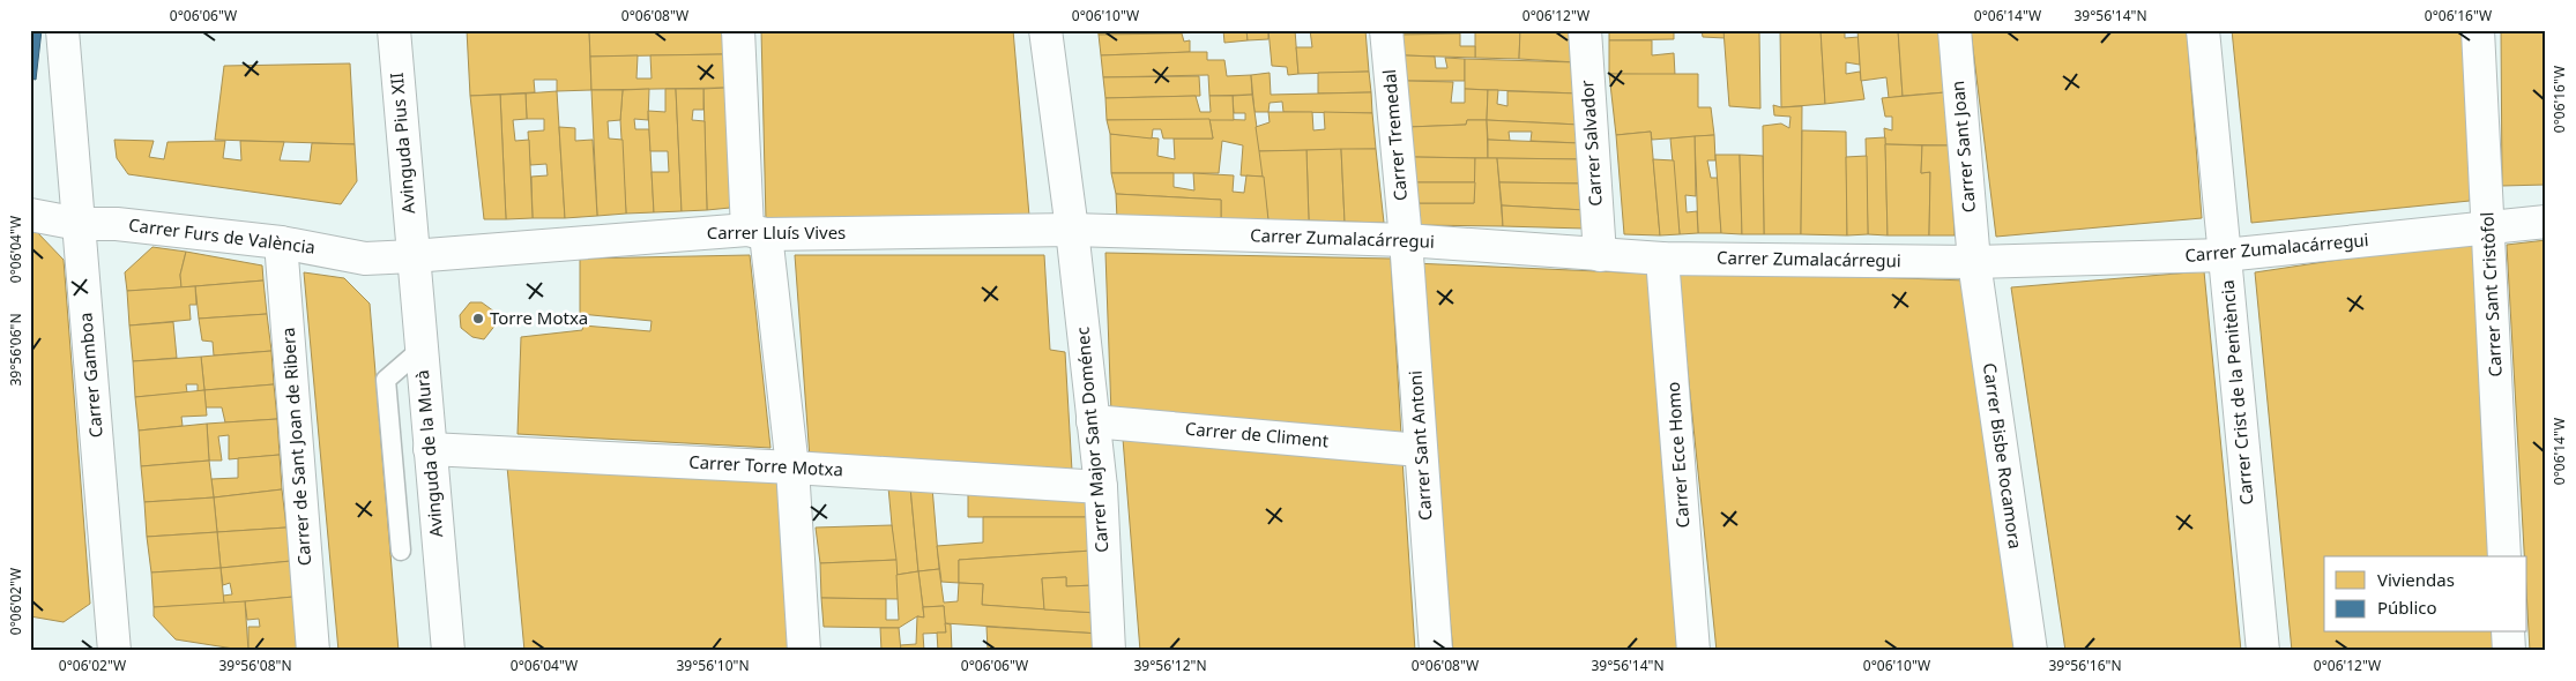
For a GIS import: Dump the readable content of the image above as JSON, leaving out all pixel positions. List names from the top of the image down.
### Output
{
  "streets": {
    "street": [
      "Carrer Tremedal",
      "Avinguda Pius XII",
      "Carrer Salvador",
      "Carrer Sant Joan",
      "Carrer Lluís Vives",
      "Carrer Furs de València",
      "Carrer Zumalacárregui",
      "Carrer Sant Cristòfol",
      "Carrer Gamboa",
      "Carrer Crist de la Penitència",
      "Carrer de Climent",
      "Carrer Major Sant Doménec",
      "Carrer Sant Antoni",
      "Carrer de Sant Joan de Ribera",
      "Avinguda de la Murà",
      "Carrer Ecce Homo",
      "Carrer Bisbe Rocamora",
      "Carrer Torre Motxa"
    ]
  },
  "crossings": [
    ["Carrer Tremedal", "Carrer Zumalacárregui"],
    ["Carrer Tremedal", "Carrer Sant Antoni"],
    ["Avinguda Pius XII", "Carrer Lluís Vives"],
    ["Avinguda Pius XII", "Carrer Furs de València"],
    ["Avinguda Pius XII", "Avinguda de la Murà"],
    ["Carrer Salvador", "Carrer Zumalacárregui"],
    ["Carrer Sant Joan", "Carrer Zumalacárregui"],
    ["Carrer Sant Joan", "Carrer Bisbe Rocamora"],
    ["Carrer Lluís Vives", "Carrer Furs de València"],
    ["Carrer Lluís Vives", "Carrer Zumalacárregui"],
    ["Carrer Lluís Vives", "Carrer Major Sant Doménec"],
    ["Carrer Lluís Vives", "Avinguda de la Murà"],
    ["Carrer Furs de València", "Carrer Gamboa"],
    ["Carrer Furs de València", "Carrer de Sant Joan de Ribera"],
    ["Carrer Furs de València", "Avinguda de la Murà"],
    ["Carrer Zumalacárregui", "Carrer Sant Cristòfol"],
    ["Carrer Zumalacárregui", "Carrer Crist de la Penitència"],
    ["Carrer Zumalacárregui", "Carrer Major Sant Doménec"],
    ["Carrer Zumalacárregui", "Carrer Sant Antoni"],
    ["Carrer Zumalacárregui", "Carrer Ecce Homo"],
    ["Carrer Zumalacárregui", "Carrer Bisbe Rocamora"],
    ["Carrer de Climent", "Carrer Major Sant Doménec"],
    ["Carrer de Climent", "Carrer Sant Antoni"],
    ["Carrer Major Sant Doménec", "Carrer Torre Motxa"],
    ["Avinguda de la Murà", "Carrer Torre Motxa"]
  ],
  "places": ["Torre Motxa"],
  "legend": ["Viviendas", "Público"],
  "coordinates": [
    "0°06'06\"W",
    "0°06'08\"W",
    "0°06'10\"W",
    "0°06'12\"W",
    "0°06'14\"W",
    "39°56'14\"N",
    "0°06'16\"W",
    "0°06'04\"W",
    "39°56'06\"N",
    "0°06'02\"W",
    "39°56'08\"N",
    "39°56'10\"N",
    "39°56'12\"N",
    "39°56'16\"N"
  ]
}
